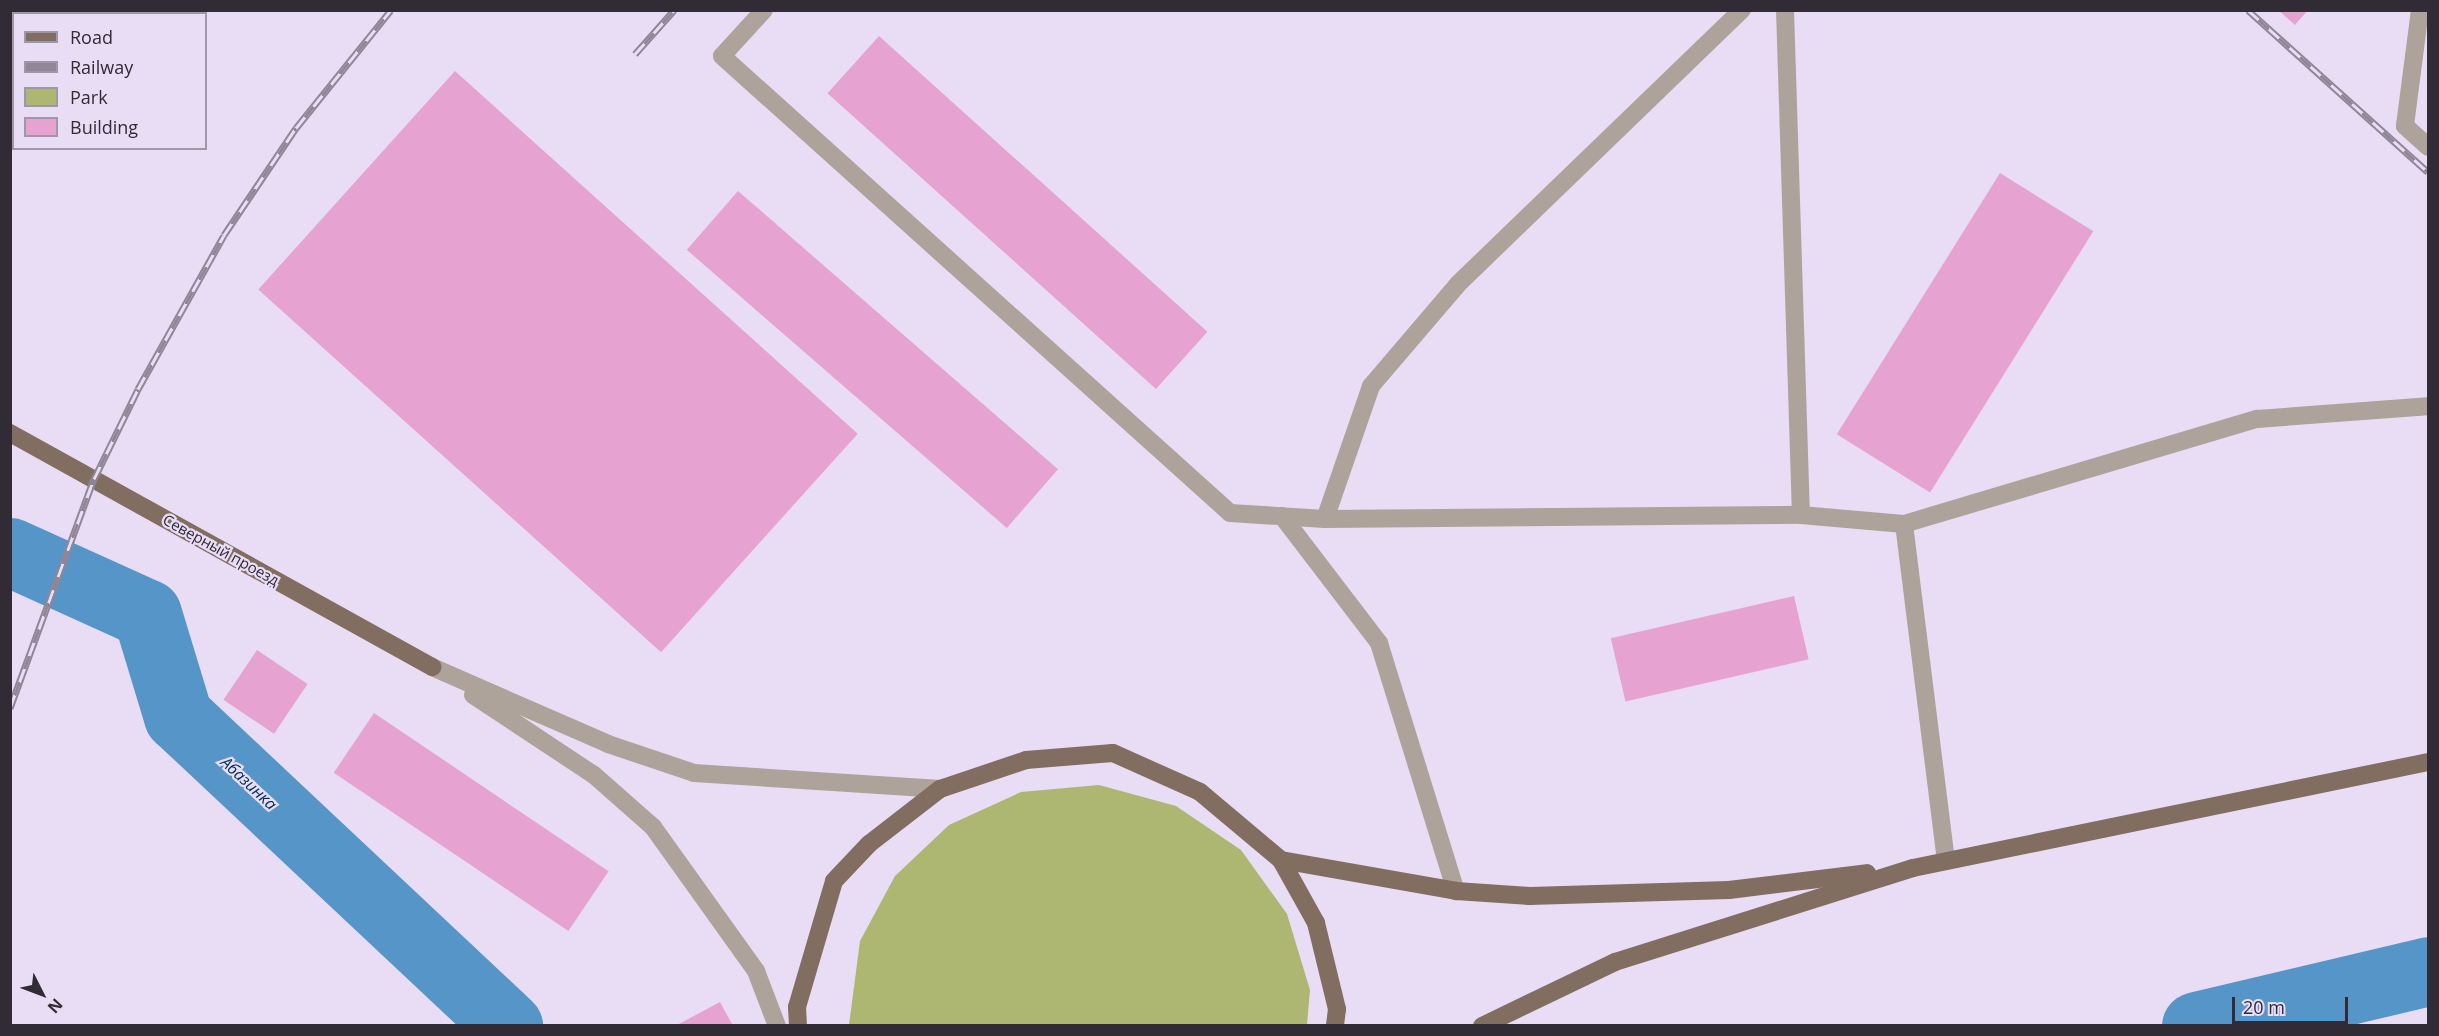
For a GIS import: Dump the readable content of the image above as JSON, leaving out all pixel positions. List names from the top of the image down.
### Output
{
  "streets": {
    "main road": ["Северный проезд"]
  },
  "water": ["Абазинка"],
  "legend": [
    "Road",
    "Railway",
    "Park",
    "Building"
  ],
  "scale_bar": "20 m",
  "north": "bottom right"
}
